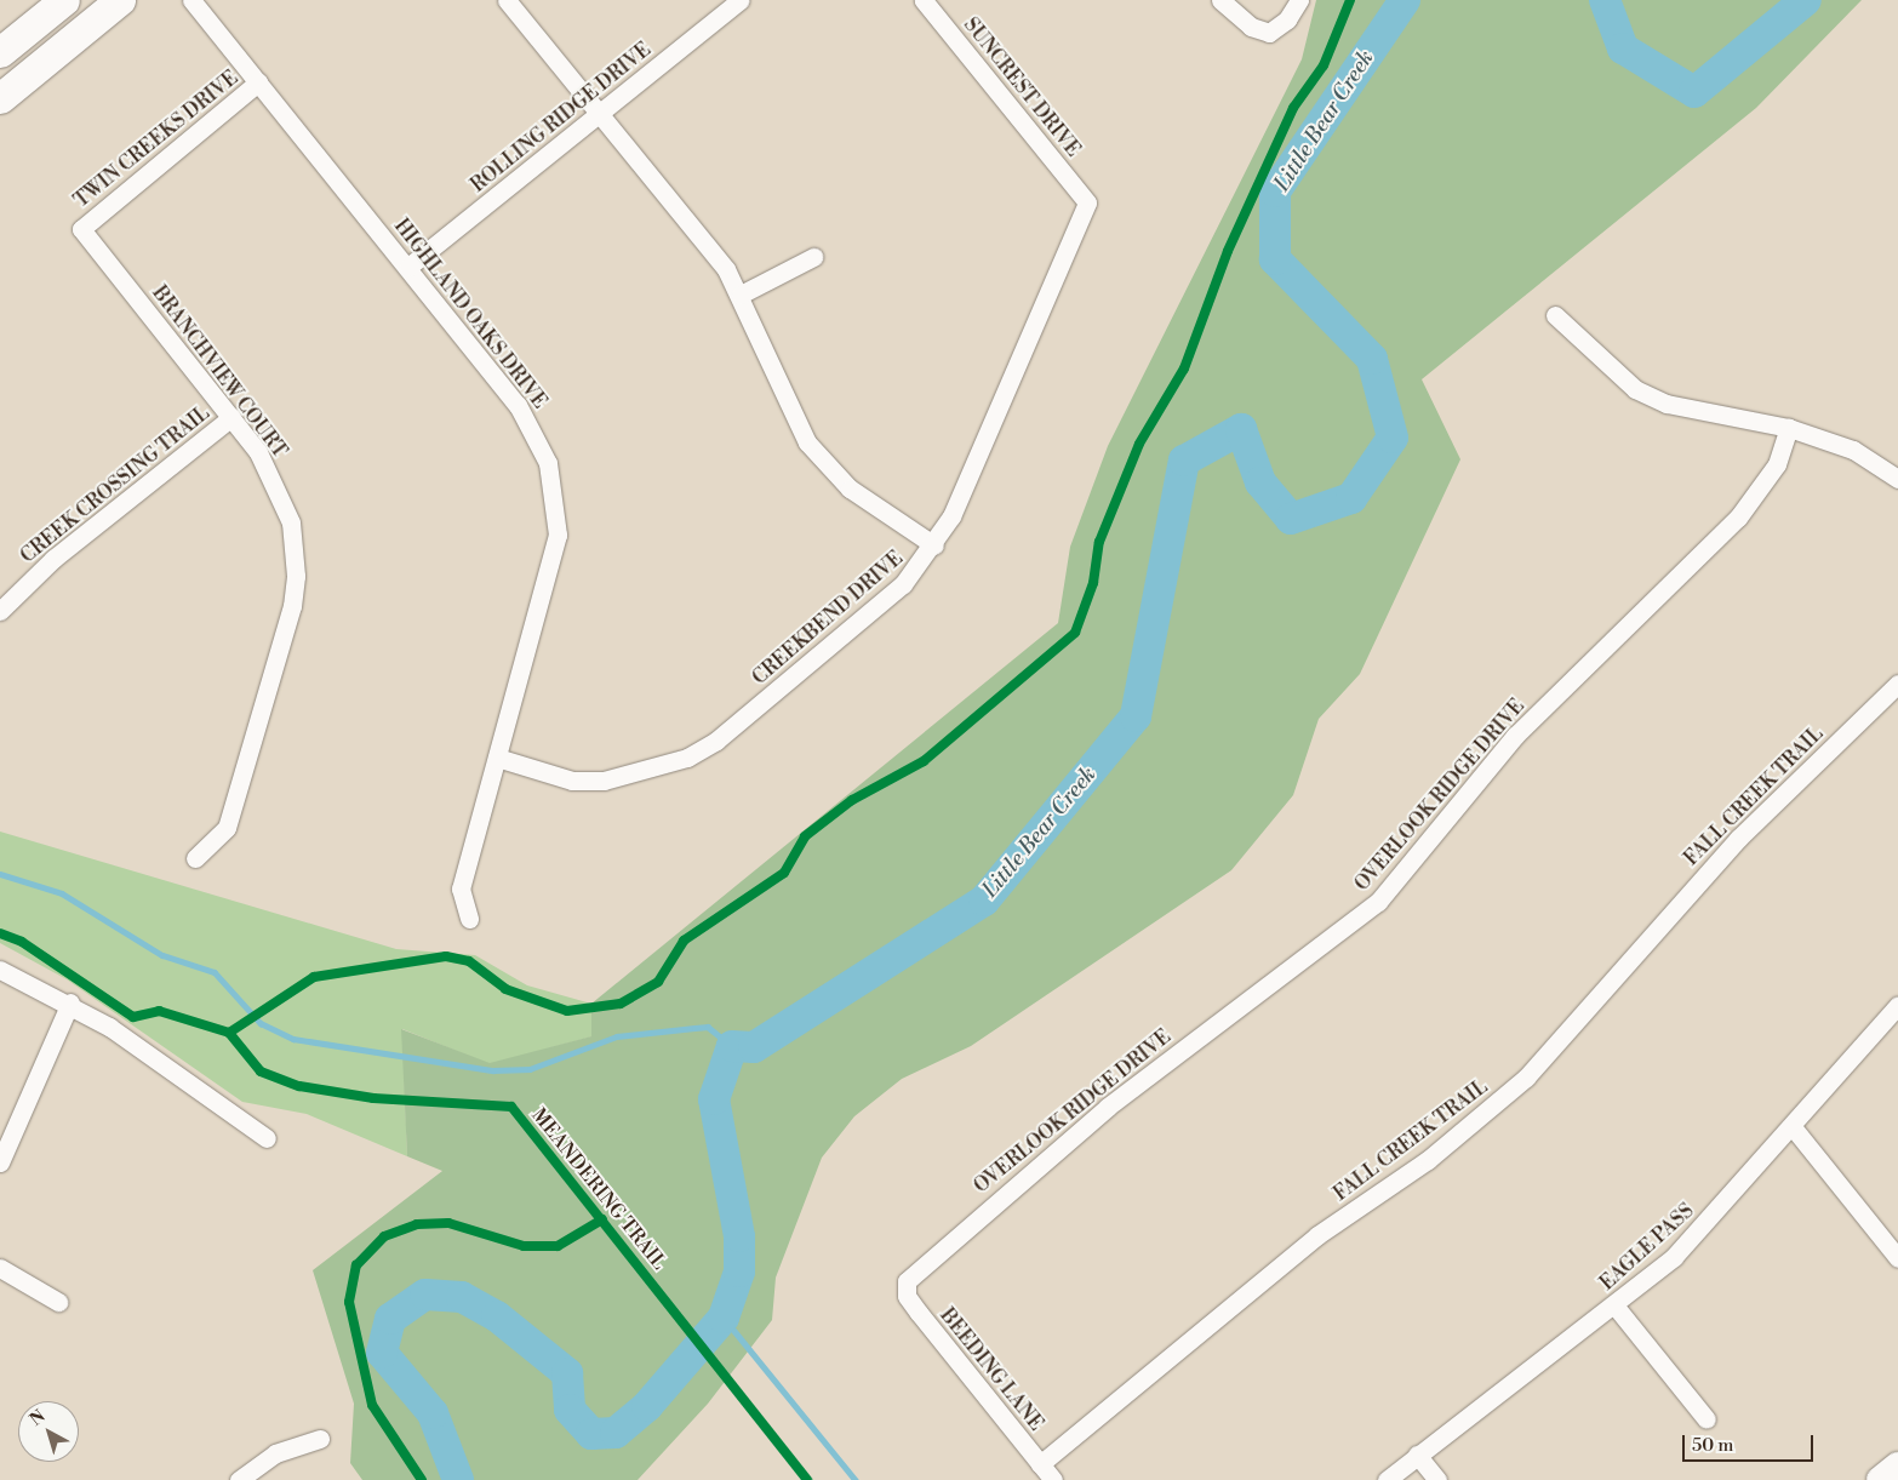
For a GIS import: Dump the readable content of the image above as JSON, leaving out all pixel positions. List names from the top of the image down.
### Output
{
  "streets": {
    "street": [
      "SUNCREST DRIVE",
      "ROLLING RIDGE DRIVE",
      "TWIN CREEKS DRIVE",
      "HIGHLAND OAKS DRIVE",
      "BRANCHVIEW COURT",
      "CREEK CROSSING TRAIL",
      "CREEKBEND DRIVE",
      "OVERLOOK RIDGE DRIVE",
      "FALL CREEK TRAIL",
      "EAGLE PASS",
      "BEEDING LANE"
    ],
    "cycle path": ["MEANDERING TRAIL"]
  },
  "crossings": [
    ["SUNCREST DRIVE", "CREEKBEND DRIVE"],
    ["ROLLING RIDGE DRIVE", "HIGHLAND OAKS DRIVE"],
    ["TWIN CREEKS DRIVE", "HIGHLAND OAKS DRIVE"],
    ["TWIN CREEKS DRIVE", "BRANCHVIEW COURT"],
    ["HIGHLAND OAKS DRIVE", "CREEKBEND DRIVE"],
    ["BRANCHVIEW COURT", "CREEK CROSSING TRAIL"],
    ["OVERLOOK RIDGE DRIVE", "BEEDING LANE"],
    ["FALL CREEK TRAIL", "BEEDING LANE"]
  ],
  "water": ["Little Bear Creek"],
  "scale_bar": "50 m",
  "north": "top left"
}
